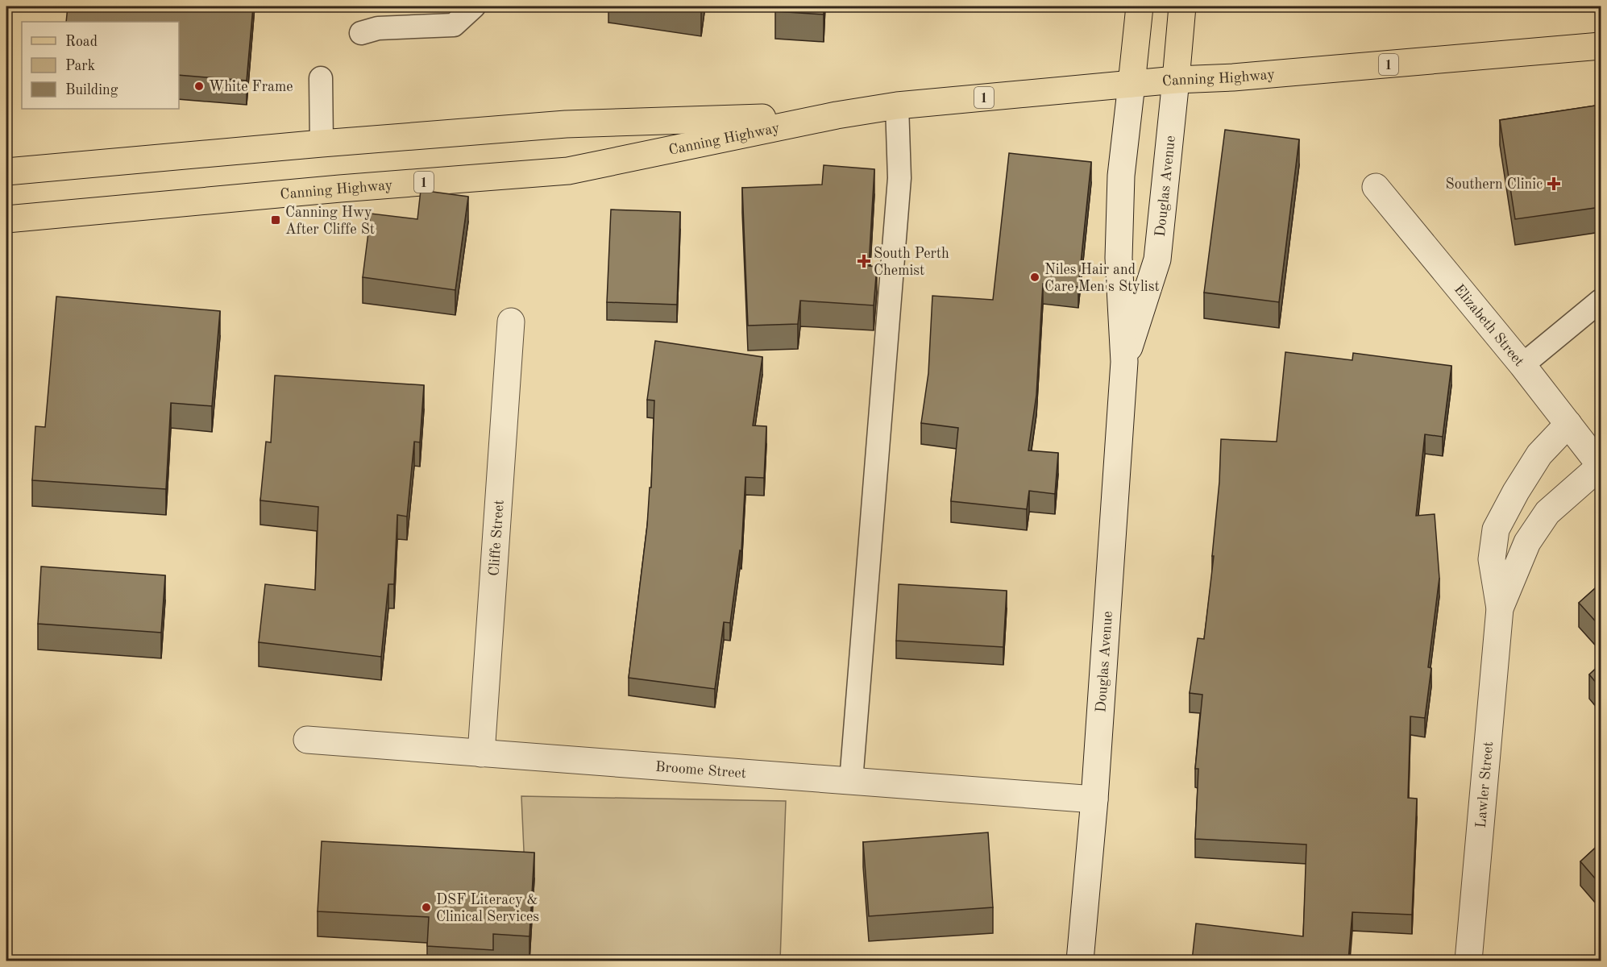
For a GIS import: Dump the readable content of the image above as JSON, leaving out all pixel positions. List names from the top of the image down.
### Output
{
  "streets": {
    "main road": ["1", "Canning Highway", "Douglas Avenue"],
    "street": [
      "Elizabeth Street",
      "Cliffe Street",
      "Broome Street",
      "Lawler Street"
    ]
  },
  "crossings": [
    ["Canning Highway", "Douglas Avenue"],
    ["Douglas Avenue", "Broome Street"],
    ["Elizabeth Street", "Lawler Street"],
    ["Cliffe Street", "Broome Street"]
  ],
  "places": {
    "other": ["White Frame", "Niles Hair and Care Men's Stylist", "DSF Literacy & Clinical Services"],
    "health": ["Southern Clinic", "South Perth Chemist"],
    "transit": ["Canning Hwy After Cliffe St"]
  },
  "legend": ["Road", "Park", "Building"]
}
